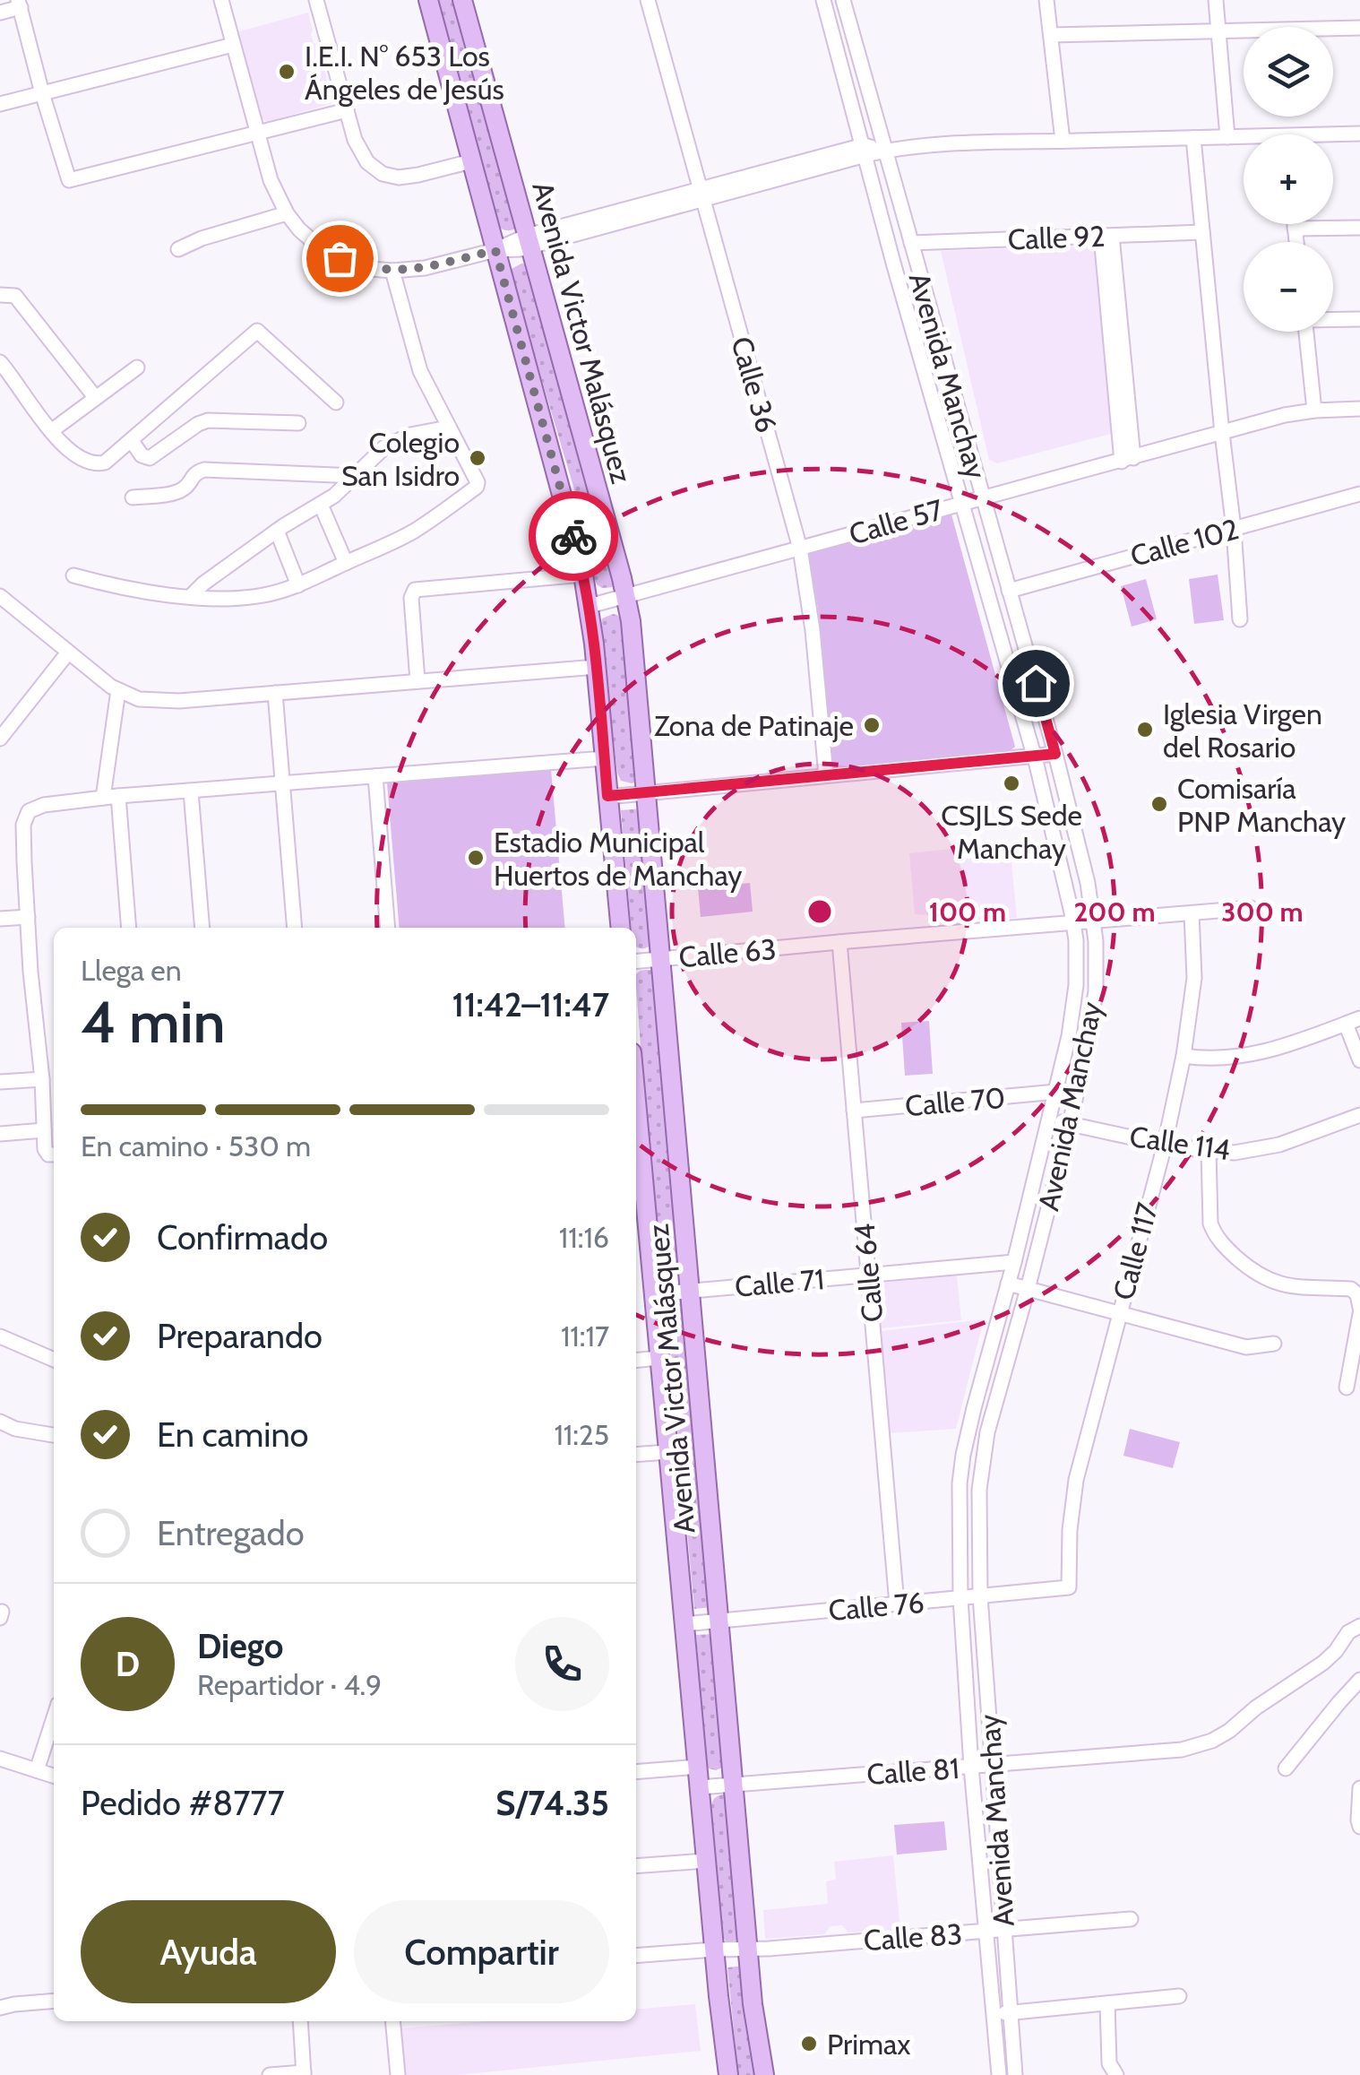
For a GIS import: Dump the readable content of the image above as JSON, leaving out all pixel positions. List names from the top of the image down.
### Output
{
  "streets": {
    "main road": ["Avenida Victor Malásquez"],
    "street": [
      "Calle 92",
      "Avenida Manchay",
      "Calle 36",
      "Calle 57",
      "Calle 102",
      "Calle 63",
      "Calle 70",
      "Calle 114",
      "Calle 117",
      "Calle 64",
      "Calle 71",
      "Calle 76",
      "Calle 81",
      "Calle 83"
    ]
  },
  "crossings": [
    ["Calle 92", "Avenida Manchay"],
    ["Avenida Victor Malásquez", "Calle 57"],
    ["Avenida Victor Malásquez", "Calle 63"],
    ["Avenida Victor Malásquez", "Calle 71"],
    ["Avenida Victor Malásquez", "Calle 76"],
    ["Avenida Victor Malásquez", "Calle 81"],
    ["Avenida Victor Malásquez", "Calle 83"],
    ["Avenida Manchay", "Calle 57"],
    ["Avenida Manchay", "Calle 102"],
    ["Avenida Manchay", "Calle 63"],
    ["Avenida Manchay", "Calle 70"],
    ["Avenida Manchay", "Calle 114"],
    ["Avenida Manchay", "Calle 71"],
    ["Avenida Manchay", "Calle 76"],
    ["Avenida Manchay", "Calle 81"],
    ["Avenida Manchay", "Calle 83"],
    ["Calle 36", "Calle 57"],
    ["Calle 63", "Calle 117"],
    ["Calle 63", "Calle 64"],
    ["Calle 70", "Calle 64"],
    ["Calle 114", "Calle 117"],
    ["Calle 117", "Calle 76"],
    ["Calle 64", "Calle 71"],
    ["Calle 64", "Calle 76"]
  ],
  "places": [
    "I.E.I. N° 653 Los Ángeles de Jesús",
    "Colegio San Isidro",
    "Zona de Patinaje",
    "Iglesia Virgen del Rosario",
    "CSJLS Sede Manchay",
    "Comisaría PNP Manchay",
    "Estadio Municipal Huertos de Manchay",
    "Primax"
  ],
  "page": {
    "map_buttons": ["+", "−"],
    "heading": ["4 min", "Llega en", "11:42–11:47"],
    "panel": [
      "Diego",
      "Repartidor · 4.9",
      "Pedido #8777",
      "S/74.35"
    ],
    "bar": "En camino · 530 m",
    "list": [
      ["Confirmado", "11:16"],
      ["Preparando", "11:17"],
      ["En camino", "11:25"],
      "Entregado"
    ],
    "round": "D",
    "buttons": ["Ayuda", "Compartir"]
  },
  "rings": ["100 m", "200 m", "300 m"]
}
